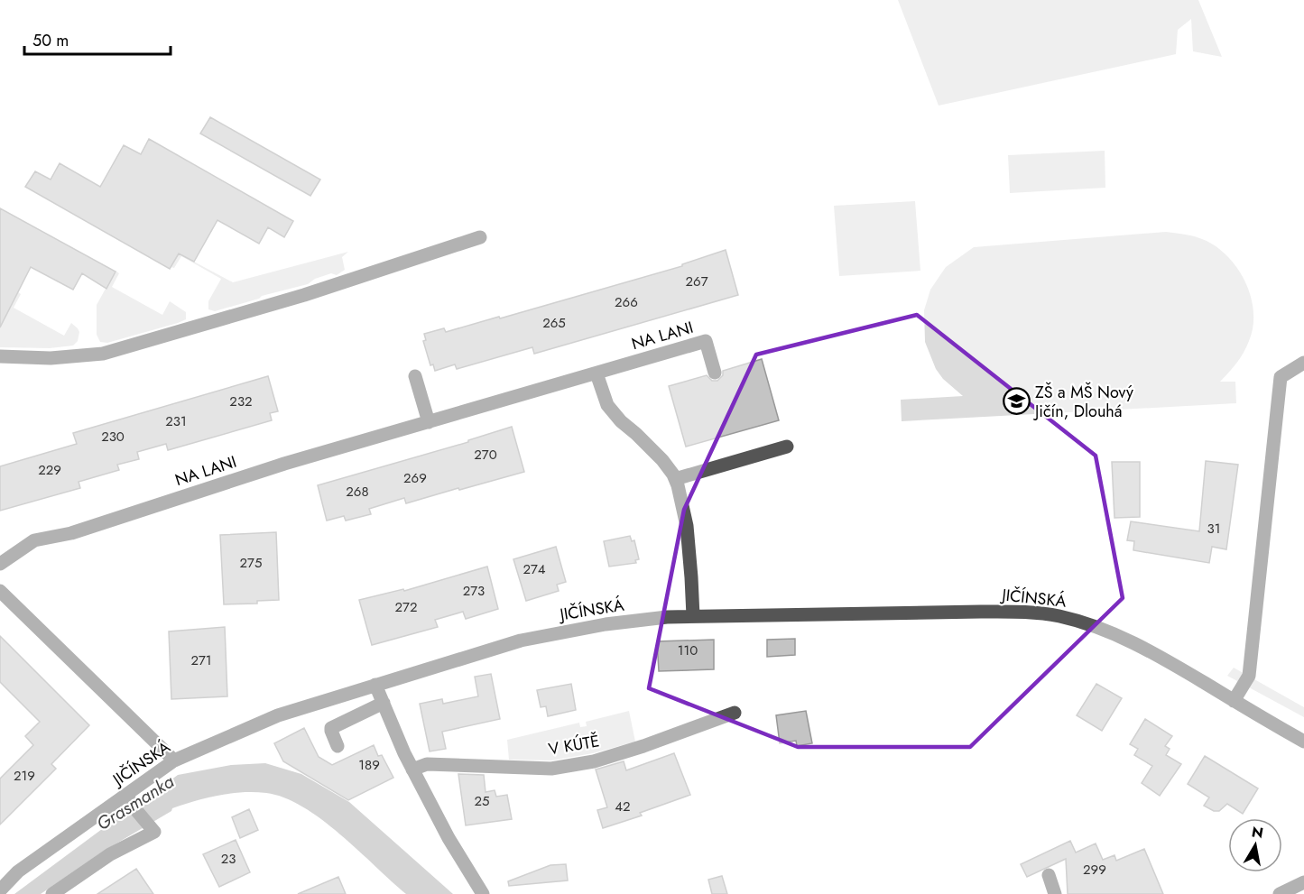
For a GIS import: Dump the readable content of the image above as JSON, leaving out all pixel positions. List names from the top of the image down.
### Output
{
  "streets": {
    "street": ["NA LANI", "JIČÍNSKÁ", "V KÚTĚ"]
  },
  "water": ["Grasmanka"],
  "places": {
    "school or university": ["ZŠ a MŠ Nový Jičín, Dlouhá"]
  },
  "house_numbers": [
    "267",
    "266",
    "265",
    "232",
    "231",
    "230",
    "270",
    "229",
    "269",
    "268",
    "31",
    "275",
    "274",
    "273",
    "272",
    "110",
    "271",
    "189",
    "219",
    "25",
    "42",
    "23",
    "299"
  ],
  "scale_bar": "50 m",
  "north": "top"
}
